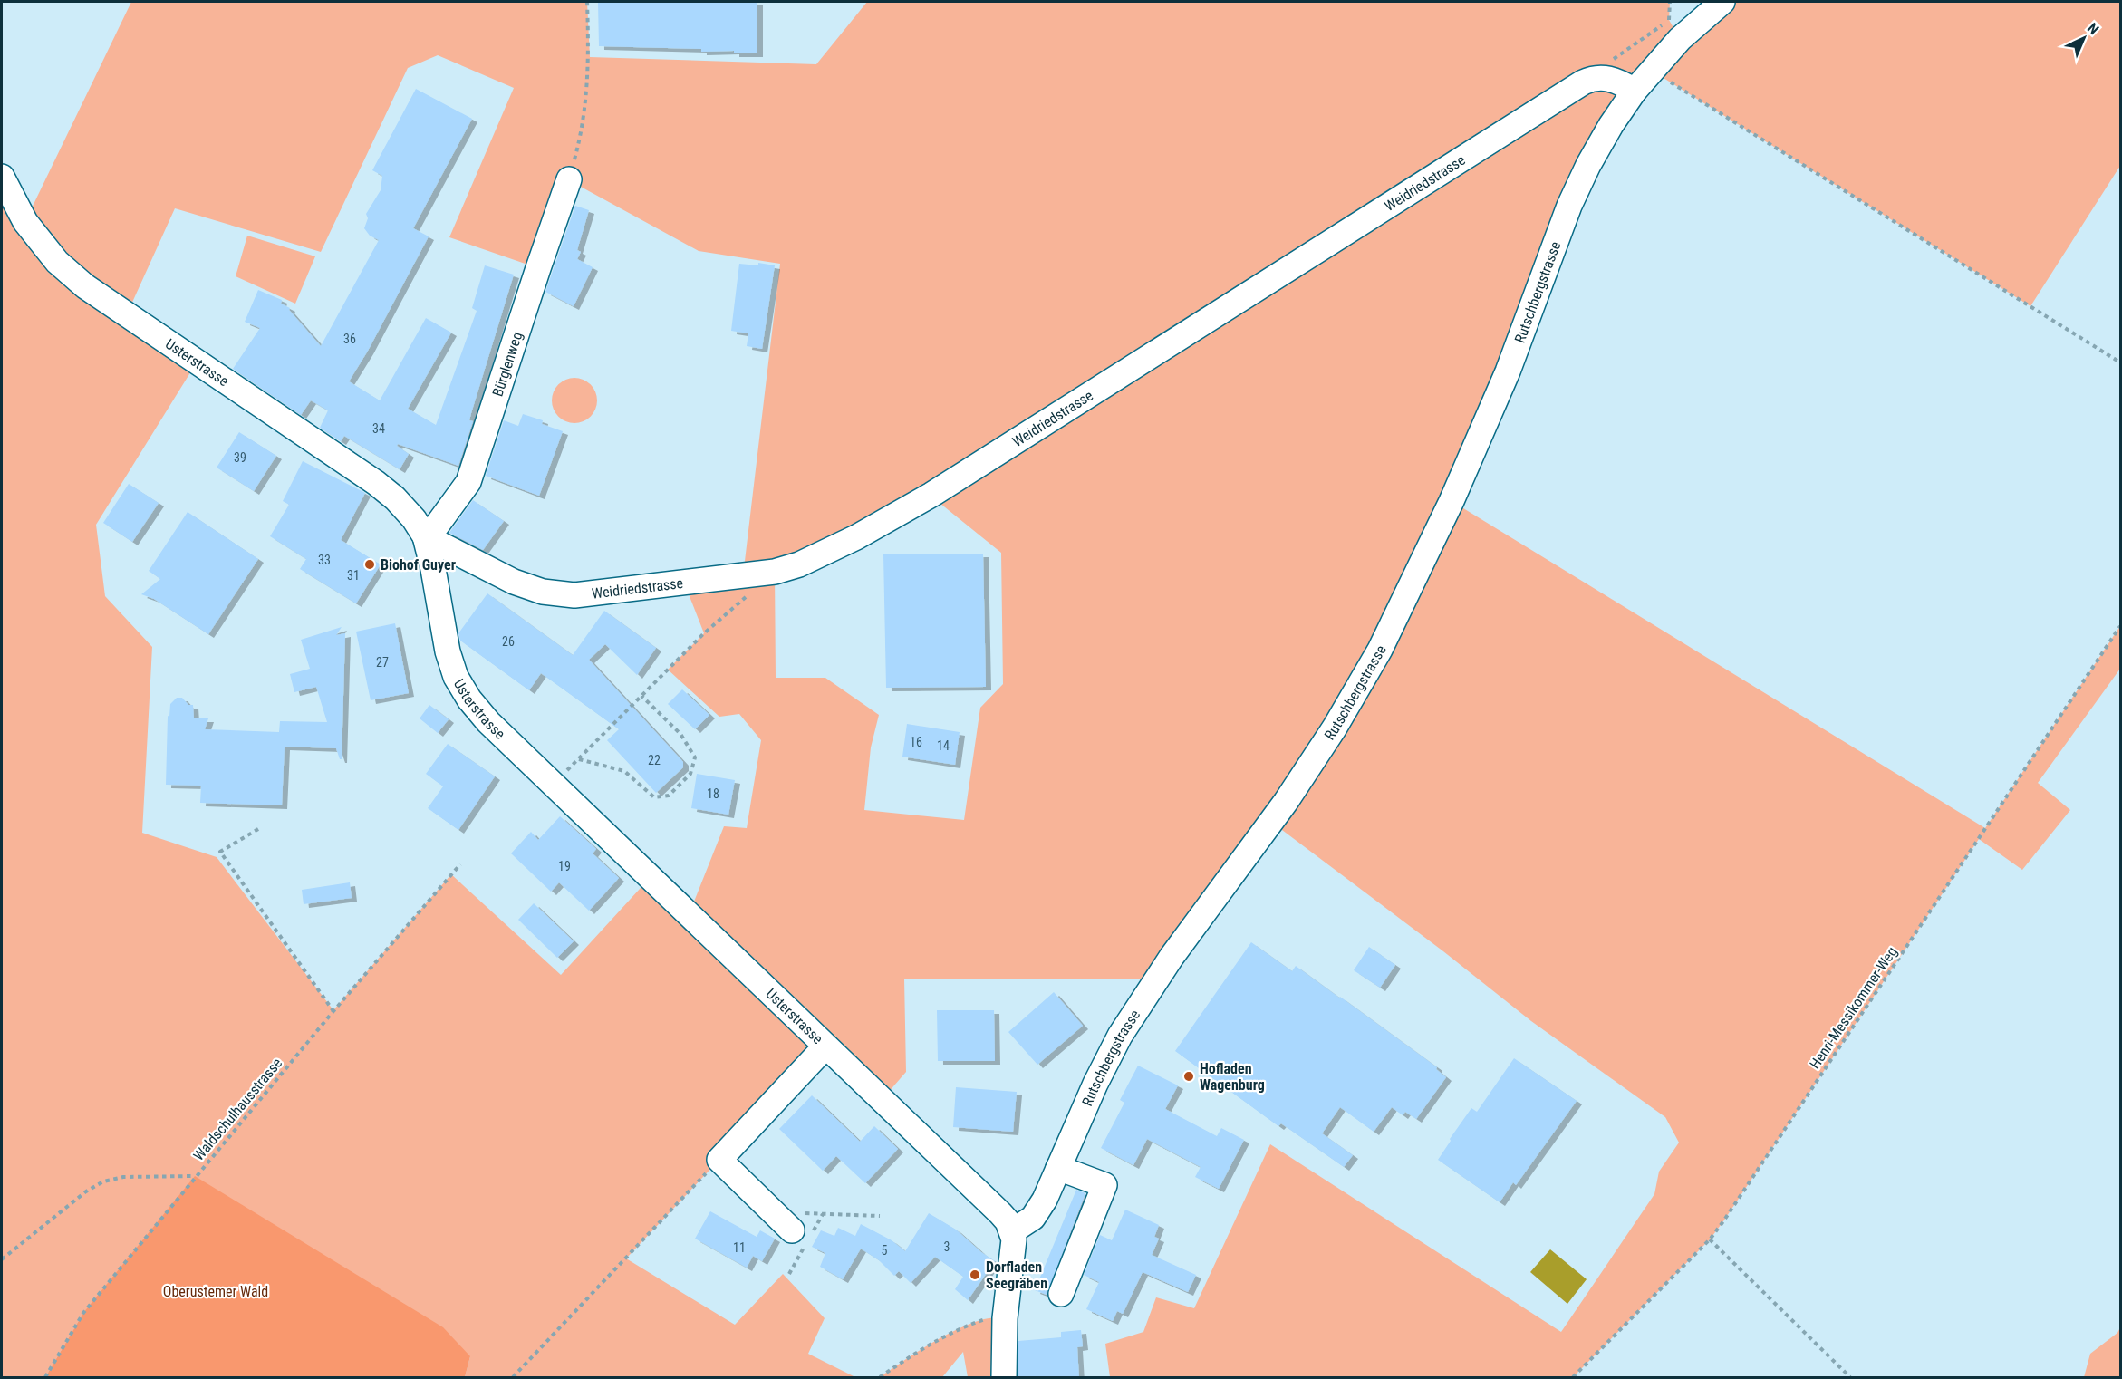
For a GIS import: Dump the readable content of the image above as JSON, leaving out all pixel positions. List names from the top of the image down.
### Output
{
  "streets": {
    "street": [
      "Weidriedstrasse",
      "Rutschbergstrasse",
      "Usterstrasse",
      "Bürglenweg"
    ],
    "path": ["Henri-Messikommer-Weg", "Waldschulhausstrasse"]
  },
  "crossings": [
    ["Weidriedstrasse", "Usterstrasse"],
    ["Weidriedstrasse", "Bürglenweg"],
    ["Rutschbergstrasse", "Usterstrasse"],
    ["Usterstrasse", "Bürglenweg"]
  ],
  "parks": ["Oberustemer Wald"],
  "places": ["Biohof Guyer", "Hofladen Wagenburg", "Dorfladen Seegräben"],
  "house_numbers": [
    "36",
    "34",
    "39",
    "33",
    "31",
    "26",
    "27",
    "16",
    "14",
    "22",
    "18",
    "19",
    "3",
    "11",
    "5"
  ],
  "north": "top right"
}
